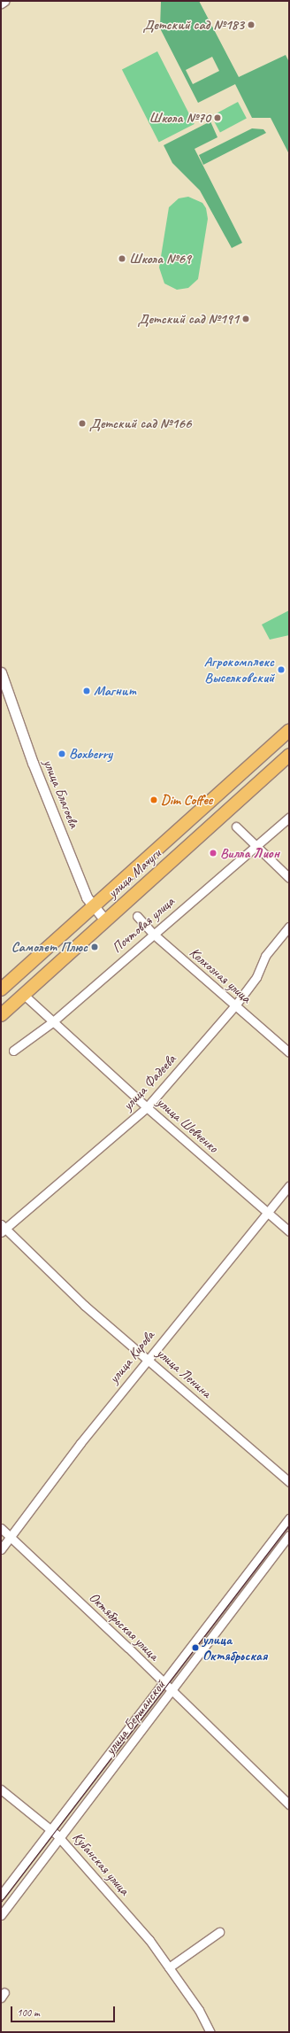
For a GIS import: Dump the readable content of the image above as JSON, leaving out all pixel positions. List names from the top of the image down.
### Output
{
  "streets": {
    "main road": ["улица Мачуги"],
    "street": [
      "улица Благоева",
      "Почтовая улица",
      "Колхозная улица",
      "улица Фадеева",
      "улица Шевченко",
      "улица Кирова",
      "улица Ленина",
      "Октябрьская улица",
      "улица Бершанской",
      "Кубанская улица"
    ]
  },
  "crossings": [
    ["улица Благоева", "улица Мачуги"],
    ["улица Мачуги", "улица Шевченко"],
    ["Почтовая улица", "Колхозная улица"],
    ["Почтовая улица", "улица Шевченко"],
    ["Колхозная улица", "улица Фадеева"],
    ["улица Фадеева", "улица Шевченко"],
    ["улица Фадеева", "улица Ленина"],
    ["улица Шевченко", "улица Кирова"],
    ["улица Кирова", "улица Ленина"],
    ["улица Кирова", "Октябрьская улица"],
    ["Октябрьская улица", "улица Бершанской"],
    ["улица Бершанской", "Кубанская улица"]
  ],
  "places": [
    "Детский сад №183",
    "Школа №70",
    "Школа №69",
    "Детский сад №191",
    "Детский сад №166",
    "Агрокомплекс Выселковский",
    "Магнит",
    "Boxberry",
    "Dim Coffee",
    "Вилла Лион",
    "Самолет Плюс",
    "улица Октябрьская"
  ],
  "scale_bar": "100 m"
}
